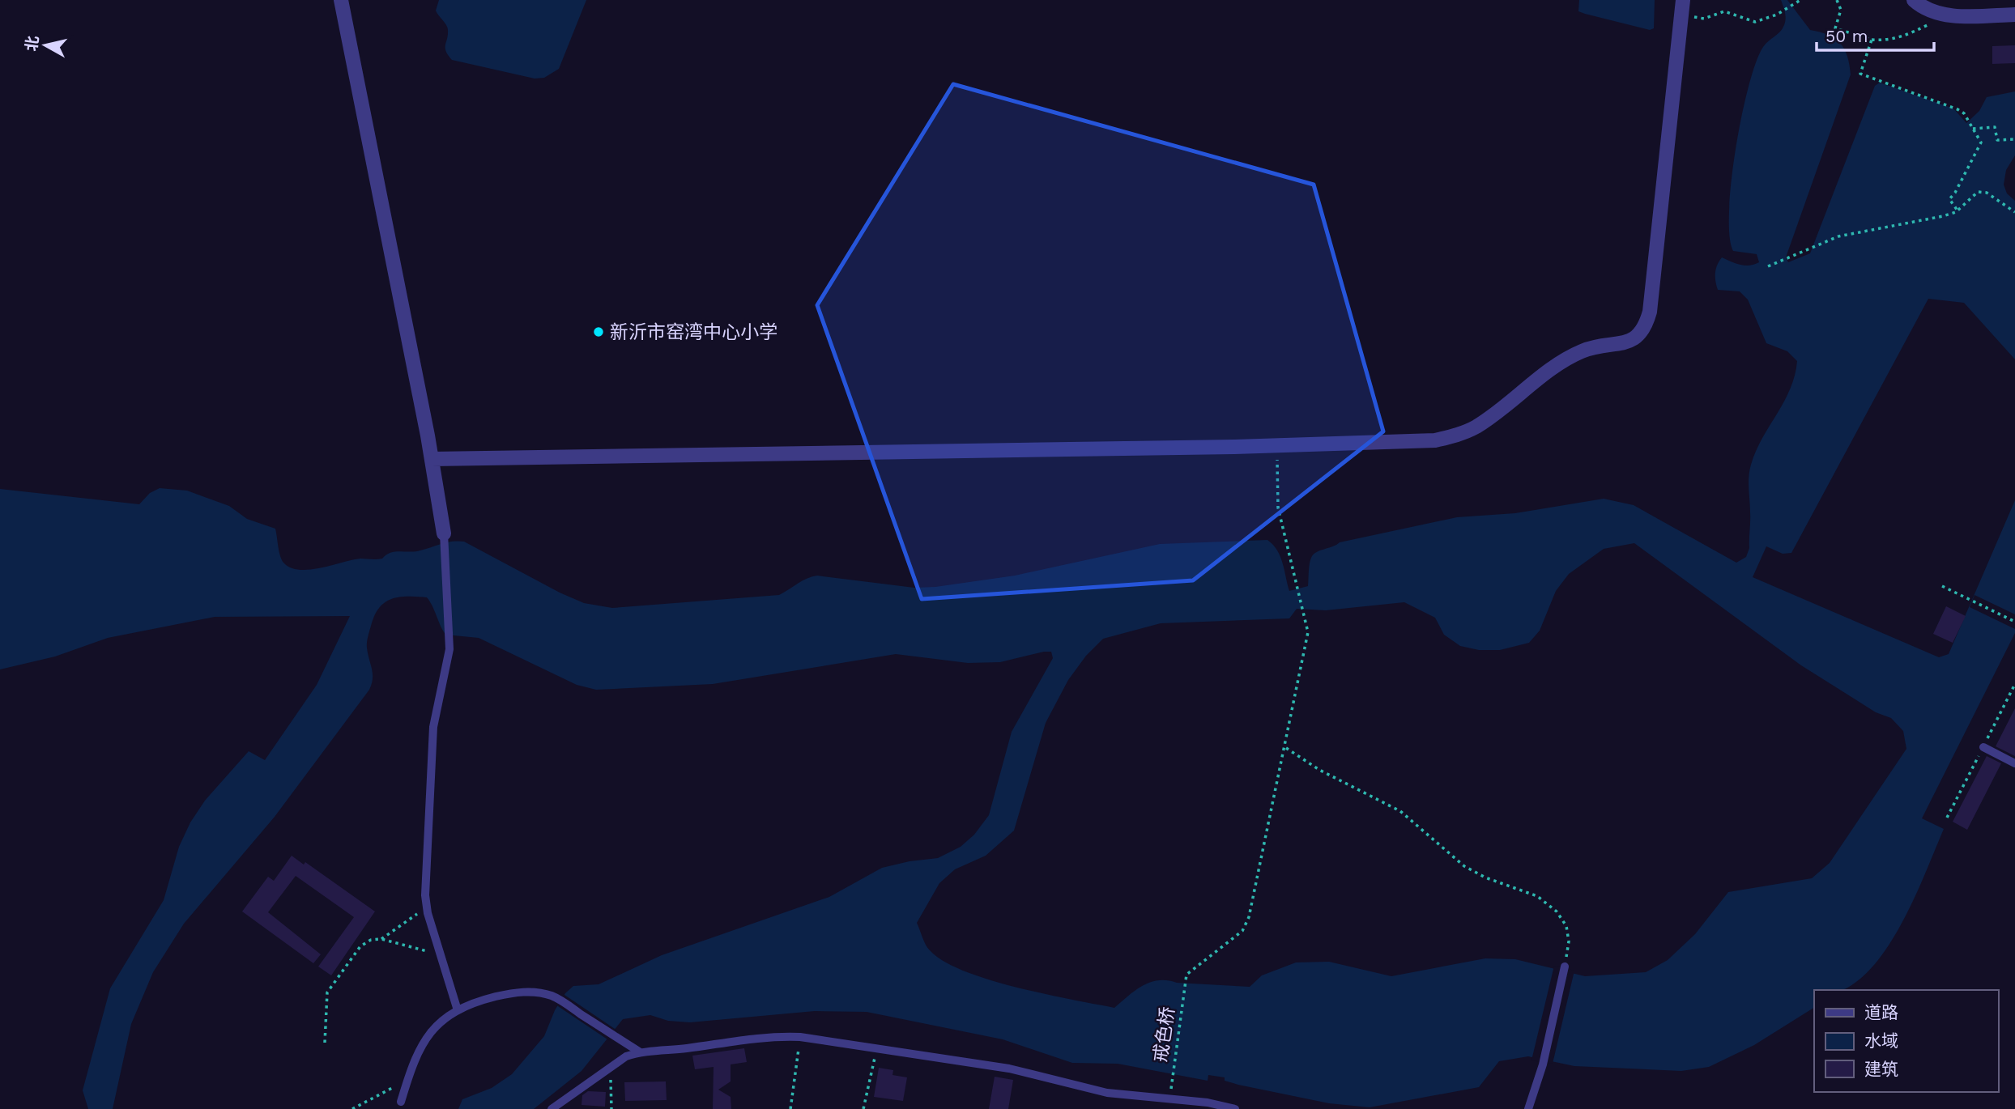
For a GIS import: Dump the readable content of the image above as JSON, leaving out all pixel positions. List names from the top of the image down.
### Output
{
  "streets": {
    "path": ["戒色桥"]
  },
  "places": ["新沂市窑湾中心小学"],
  "legend": ["道路", "水域", "建筑"],
  "scale_bar": "50 m",
  "north": "left"
}
